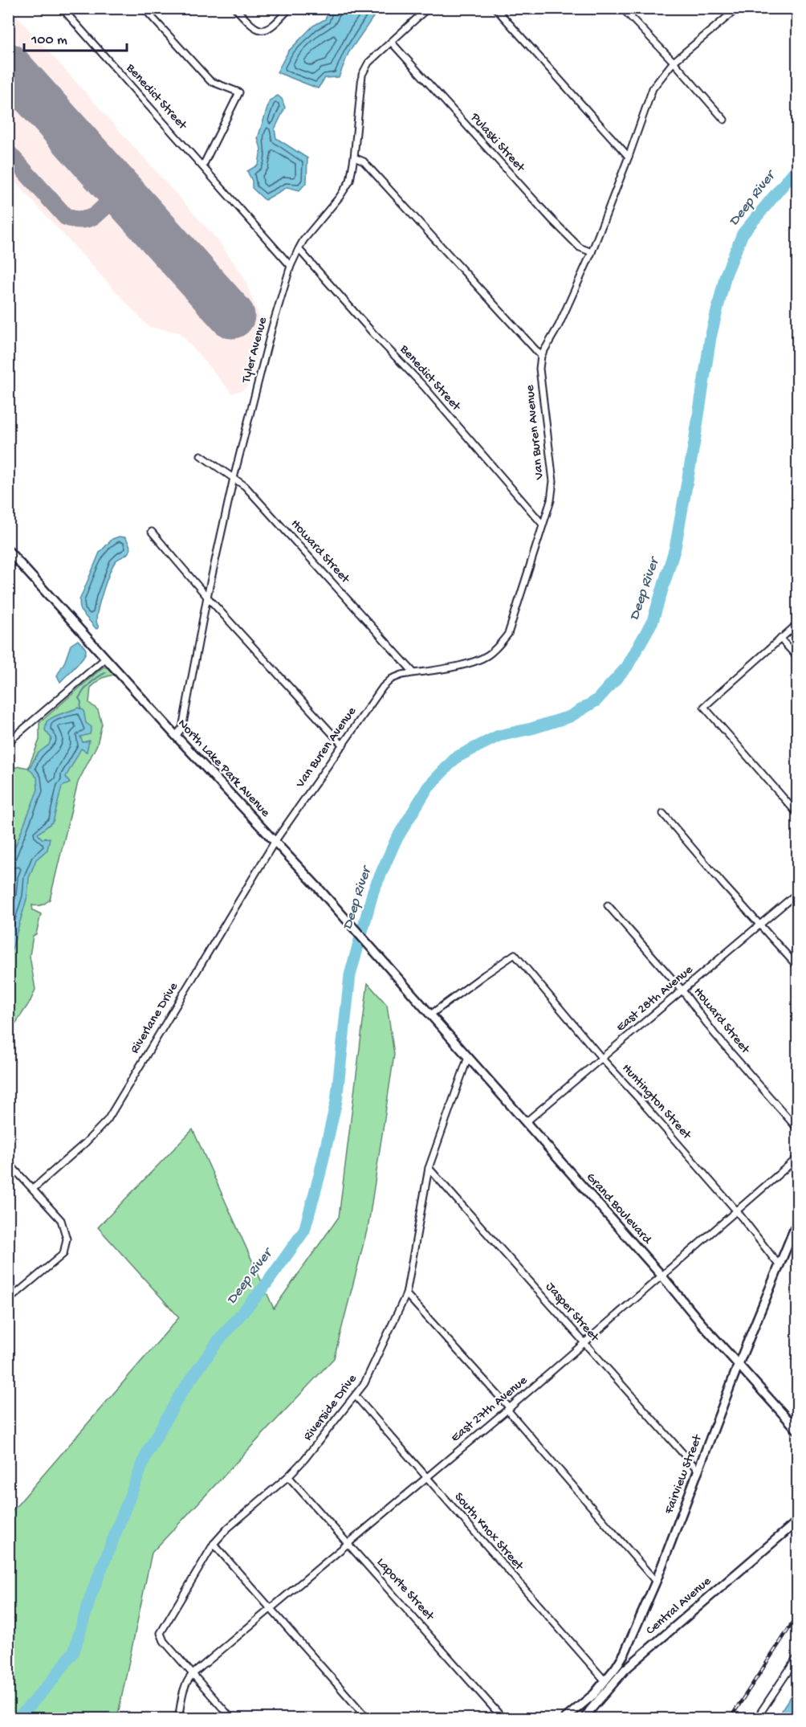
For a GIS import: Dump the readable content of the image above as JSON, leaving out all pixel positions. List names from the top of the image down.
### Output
{
  "streets": {
    "street": [
      "Benedict Street",
      "Pulaski Street",
      "Tyler Avenue",
      "Van Buren Avenue",
      "Howard Street",
      "North Lake Park Avenue",
      "East 28th Avenue",
      "Riverlane Drive",
      "Huntington Street",
      "Grand Boulevard",
      "Jasper Street",
      "Riverside Drive",
      "East 27th Avenue",
      "Fairview Street",
      "South Knox Street",
      "Laporte Street",
      "Central Avenue"
    ]
  },
  "crossings": [
    ["Benedict Street", "Tyler Avenue"],
    ["Benedict Street", "Van Buren Avenue"],
    ["Pulaski Street", "Tyler Avenue"],
    ["Pulaski Street", "Van Buren Avenue"],
    ["Tyler Avenue", "Howard Street"],
    ["Tyler Avenue", "North Lake Park Avenue"],
    ["Van Buren Avenue", "Howard Street"],
    ["Van Buren Avenue", "North Lake Park Avenue"],
    ["Van Buren Avenue", "Riverlane Drive"],
    ["Howard Street", "East 28th Avenue"],
    ["North Lake Park Avenue", "Riverlane Drive"],
    ["North Lake Park Avenue", "Grand Boulevard"],
    ["East 28th Avenue", "Huntington Street"],
    ["East 28th Avenue", "Grand Boulevard"],
    ["Huntington Street", "Grand Boulevard"],
    ["Huntington Street", "East 27th Avenue"],
    ["Huntington Street", "Fairview Street"],
    ["Grand Boulevard", "Riverside Drive"],
    ["Grand Boulevard", "East 27th Avenue"],
    ["Grand Boulevard", "Fairview Street"],
    ["Jasper Street", "Riverside Drive"],
    ["Jasper Street", "East 27th Avenue"],
    ["Jasper Street", "Fairview Street"],
    ["Riverside Drive", "East 27th Avenue"],
    ["Riverside Drive", "South Knox Street"],
    ["Riverside Drive", "Laporte Street"],
    ["East 27th Avenue", "South Knox Street"],
    ["East 27th Avenue", "Laporte Street"],
    ["Fairview Street", "South Knox Street"]
  ],
  "water": ["Deep River"],
  "scale_bar": "100 m"
}
